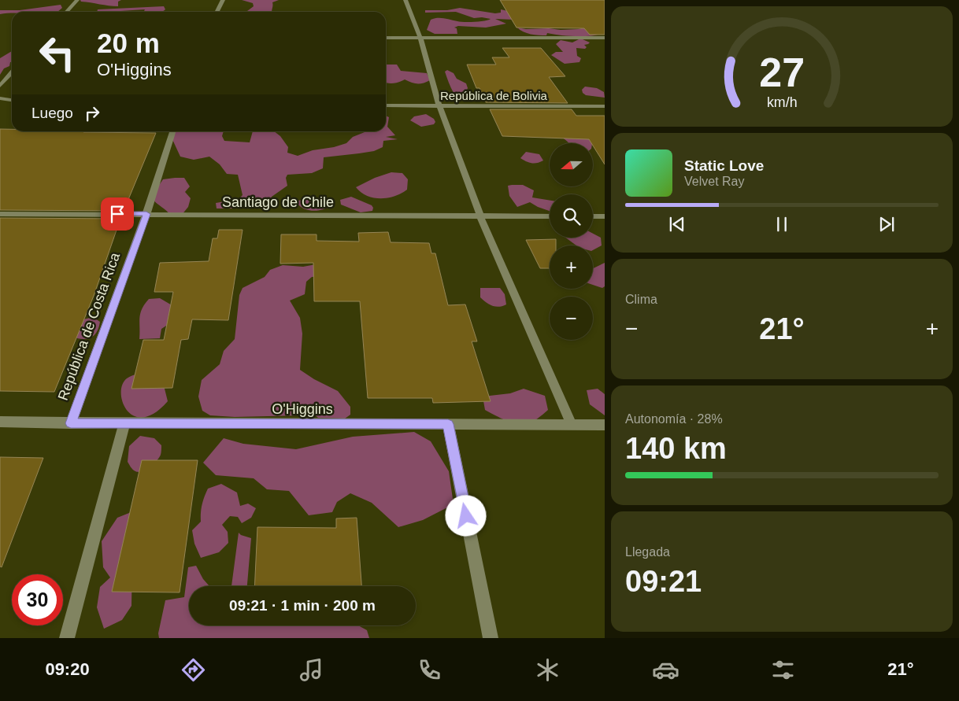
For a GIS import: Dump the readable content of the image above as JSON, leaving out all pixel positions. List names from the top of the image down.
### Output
{
  "streets": {
    "street": [
      "República de Bolivia",
      "Santiago de Chile",
      "República de Costa Rica",
      "O'Higgins"
    ]
  },
  "crossings": [
    ["Santiago de Chile", "República de Costa Rica"],
    ["República de Costa Rica", "O'Higgins"]
  ],
  "north": "left",
  "page": {
    "turn": ["20 m", "O'Higgins"],
    "then": "Luego",
    "map_buttons": ["+", "−"],
    "song": ["Static Love", "Velvet Ray"],
    "tile": [
      "Clima",
      ["Autonomía · 28%", "140 km"],
      ["Llegada", "09:21"]
    ],
    "heat": ["−", "21°", "+"],
    "limit": "30",
    "trip": "09:21 · 1 min · 200 m",
    "tabs": ["09:20", "21°"],
    "gauge": ["27", "km/h"]
  }
}
